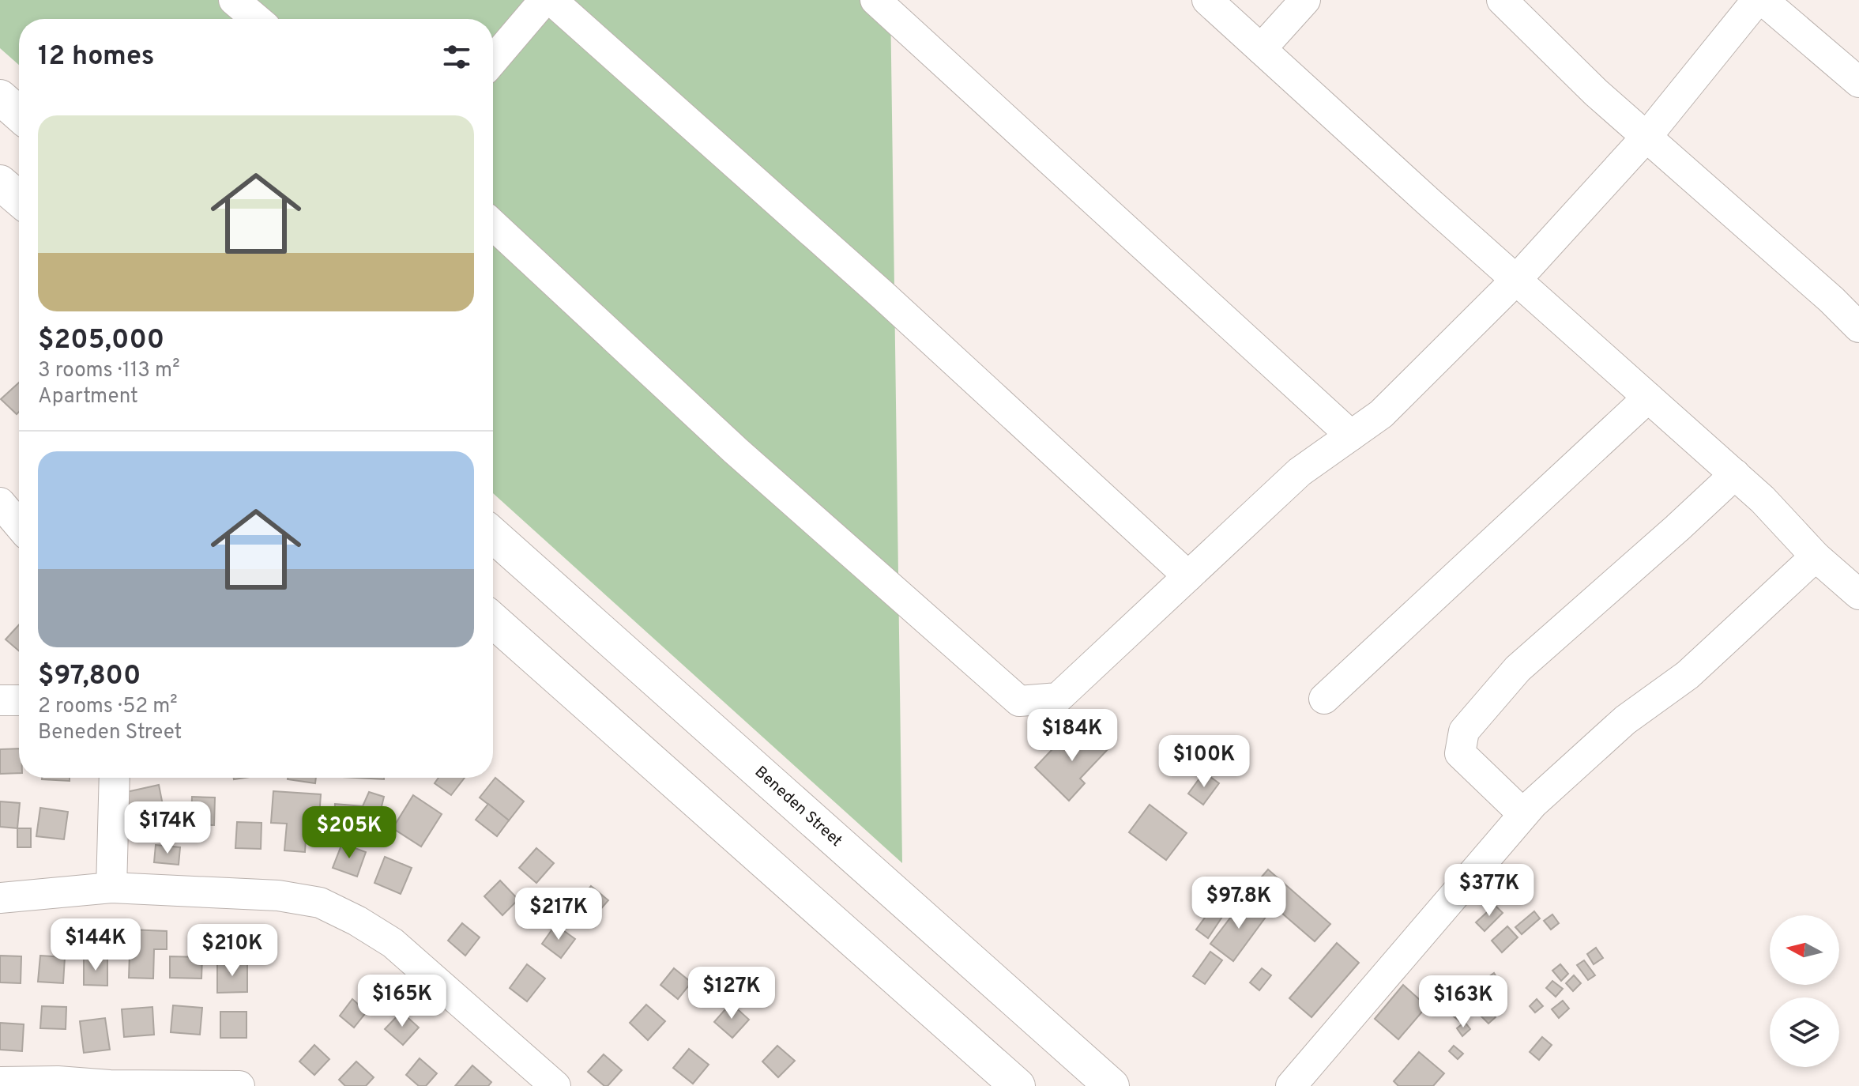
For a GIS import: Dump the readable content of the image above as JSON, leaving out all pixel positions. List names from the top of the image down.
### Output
{
  "streets": {
    "main road": ["Beneden Street"]
  },
  "north": "left",
  "page": {
    "heading": "12 homes",
    "list": [
      {
        "name": "$205,000",
        "note": "3 rooms · 113 m² · Apartment"
      },
      {
        "name": "$97,800",
        "note": "2 rooms · 52 m² · Beneden Street"
      }
    ],
    "price": [
      "$184K",
      "$100K",
      "$174K",
      "$205K",
      "$377K",
      "$97.8K",
      "$217K",
      "$144K",
      "$210K",
      "$127K",
      "$165K",
      "$163K"
    ]
  }
}
